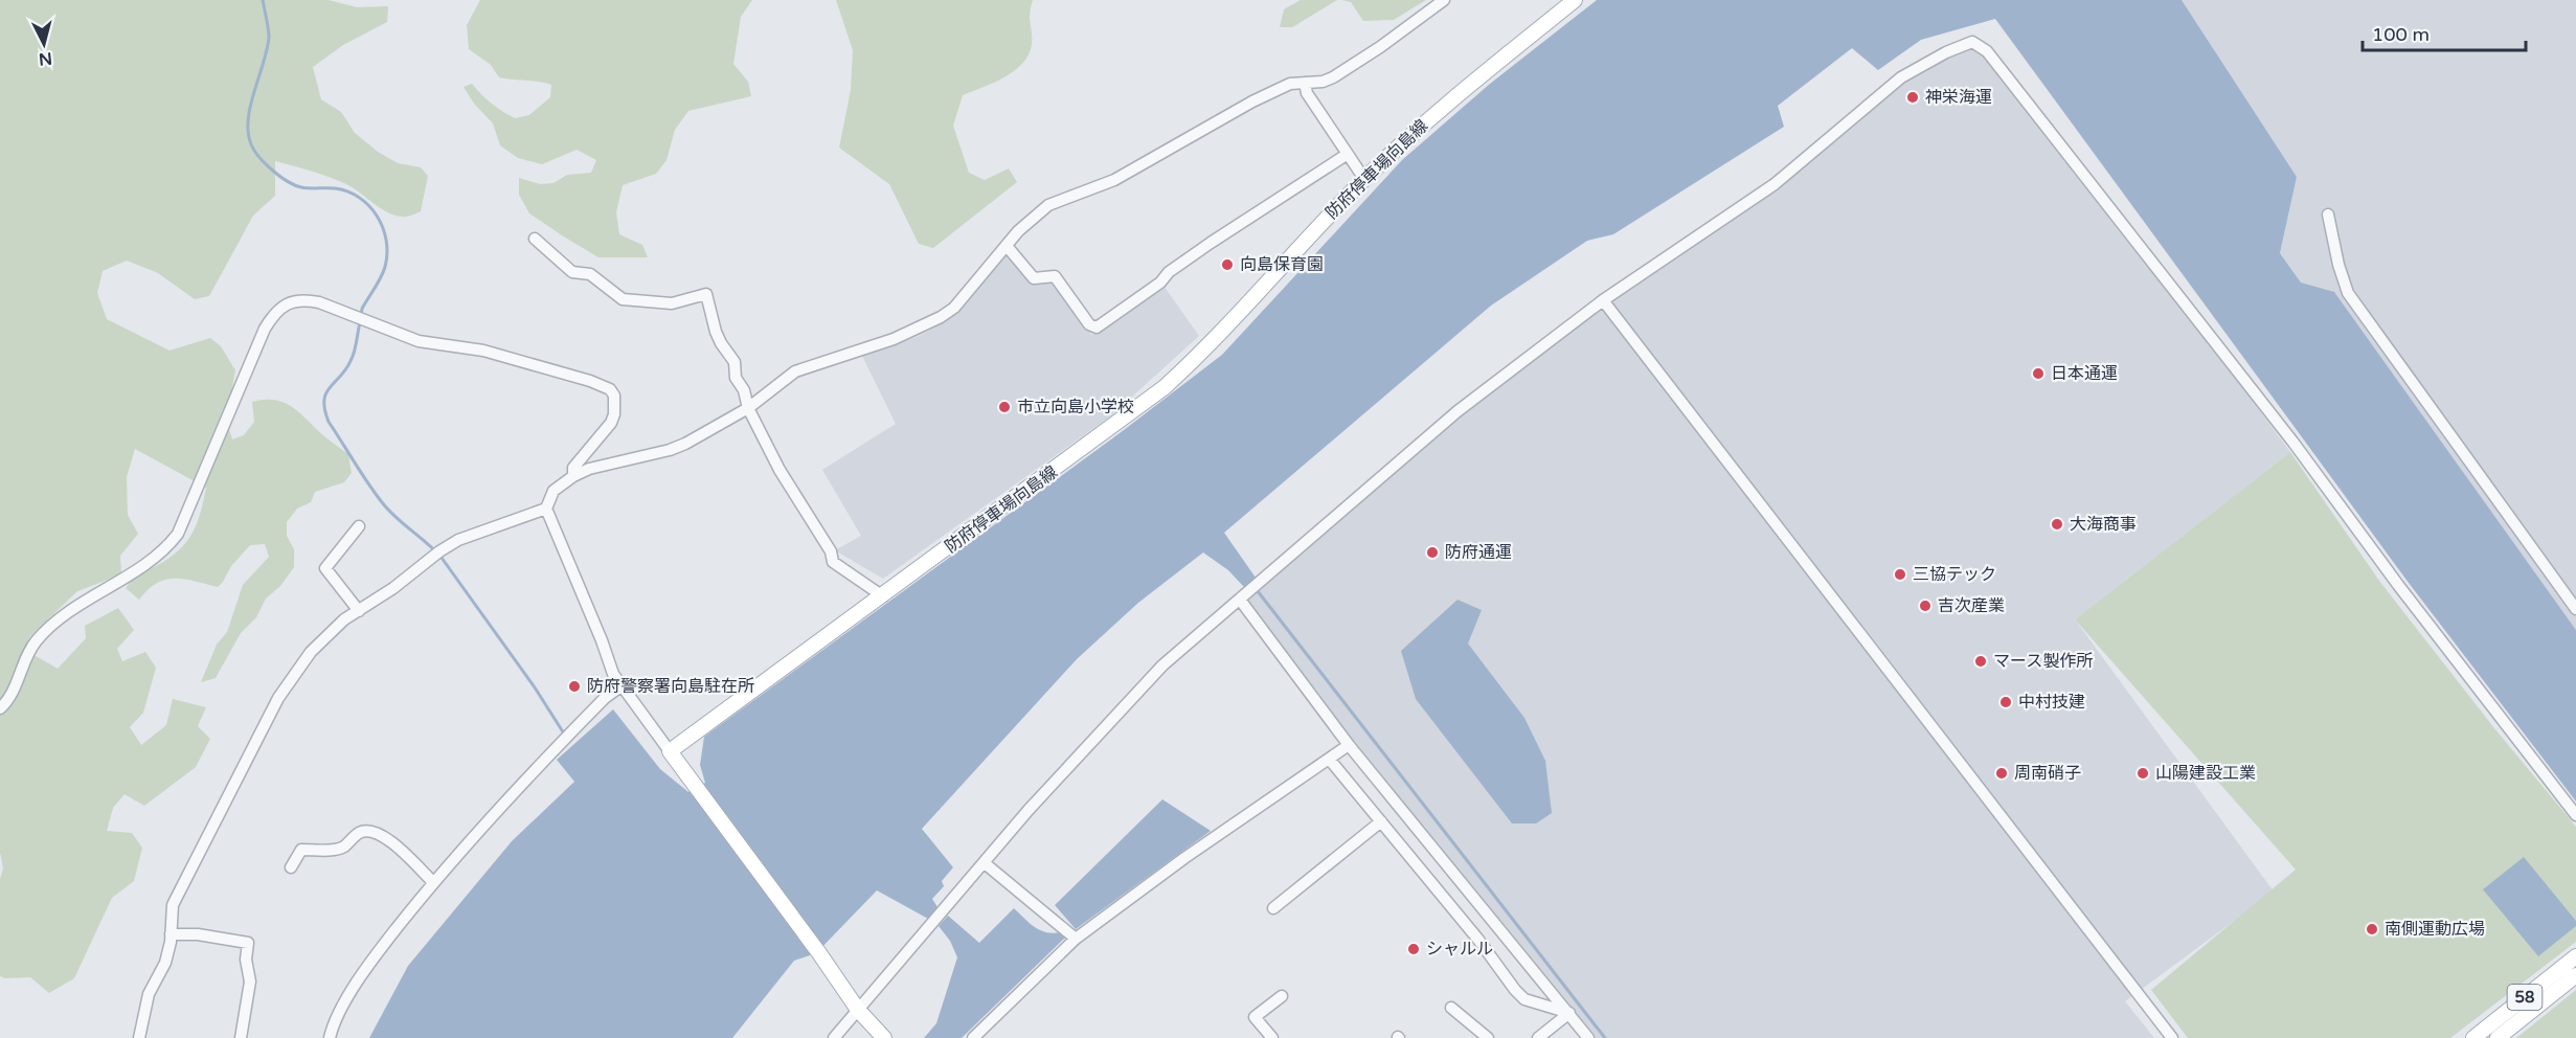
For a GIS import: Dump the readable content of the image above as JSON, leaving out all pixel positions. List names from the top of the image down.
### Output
{
  "streets": {
    "main road": ["防府停車場向島線", "58"]
  },
  "places": [
    "神栄海運",
    "向島保育園",
    "日本通運",
    "市立向島小学校",
    "大海商事",
    "防府通運",
    "三協テック",
    "吉次産業",
    "マース製作所",
    "防府警察署向島駐在所",
    "中村技建",
    "周南硝子",
    "山陽建設工業",
    "南側運動広場",
    "シャルル"
  ],
  "scale_bar": "100 m",
  "north": "bottom"
}
